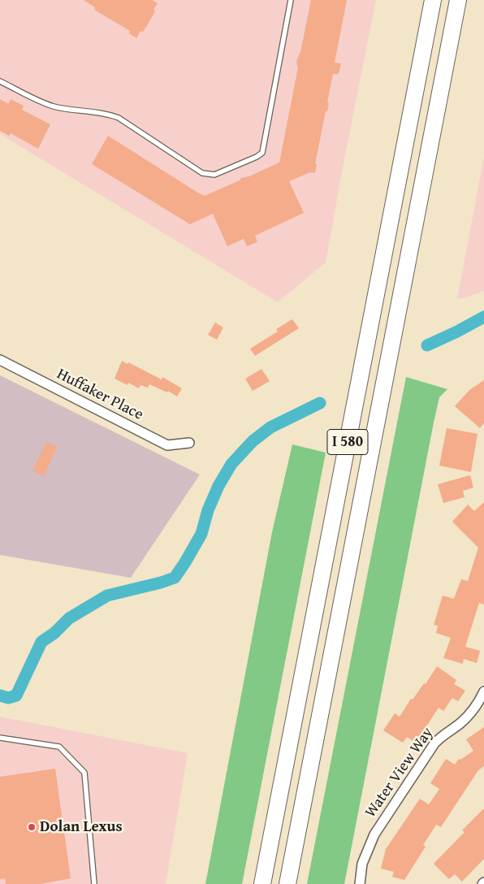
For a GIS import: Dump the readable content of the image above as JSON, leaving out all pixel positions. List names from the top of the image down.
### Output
{
  "streets": {
    "highway": ["I 580"],
    "street": ["Huffaker Place", "Water View Way"]
  },
  "places": ["Dolan Lexus"]
}
